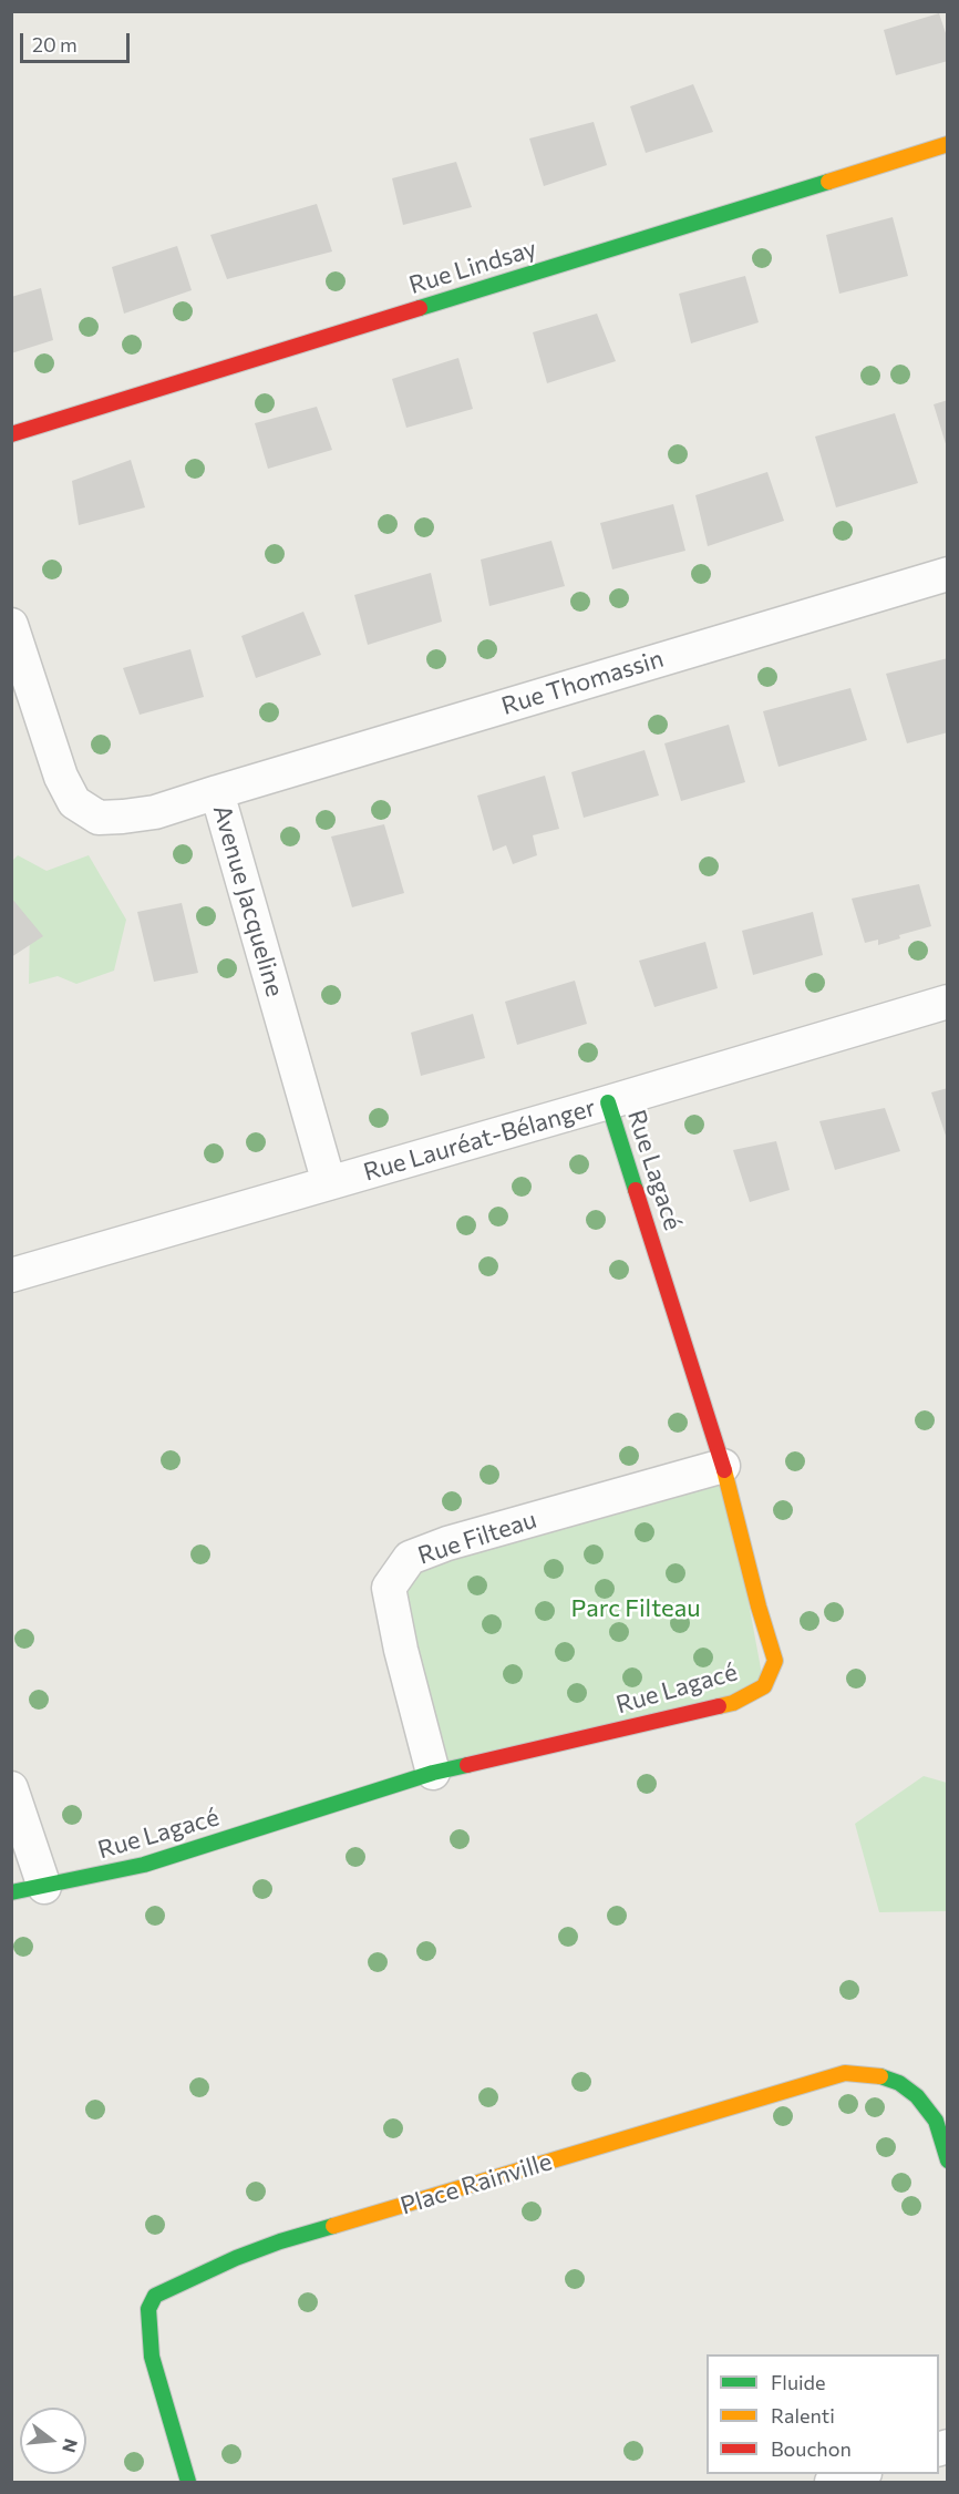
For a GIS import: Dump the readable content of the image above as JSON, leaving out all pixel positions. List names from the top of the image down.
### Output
{
  "streets": {
    "street": [
      "Rue Lindsay",
      "Rue Thomassin",
      "Avenue Jacqueline",
      "Rue Lauréat-Bélanger",
      "Rue Lagacé",
      "Rue Filteau",
      "Place Rainville"
    ]
  },
  "crossings": [
    ["Rue Thomassin", "Avenue Jacqueline"],
    ["Avenue Jacqueline", "Rue Lauréat-Bélanger"],
    ["Rue Lauréat-Bélanger", "Rue Lagacé"],
    ["Rue Lagacé", "Rue Filteau"]
  ],
  "parks": ["Parc Filteau"],
  "legend": ["Fluide", "Ralenti", "Bouchon"],
  "scale_bar": "20 m",
  "north": "right"
}
